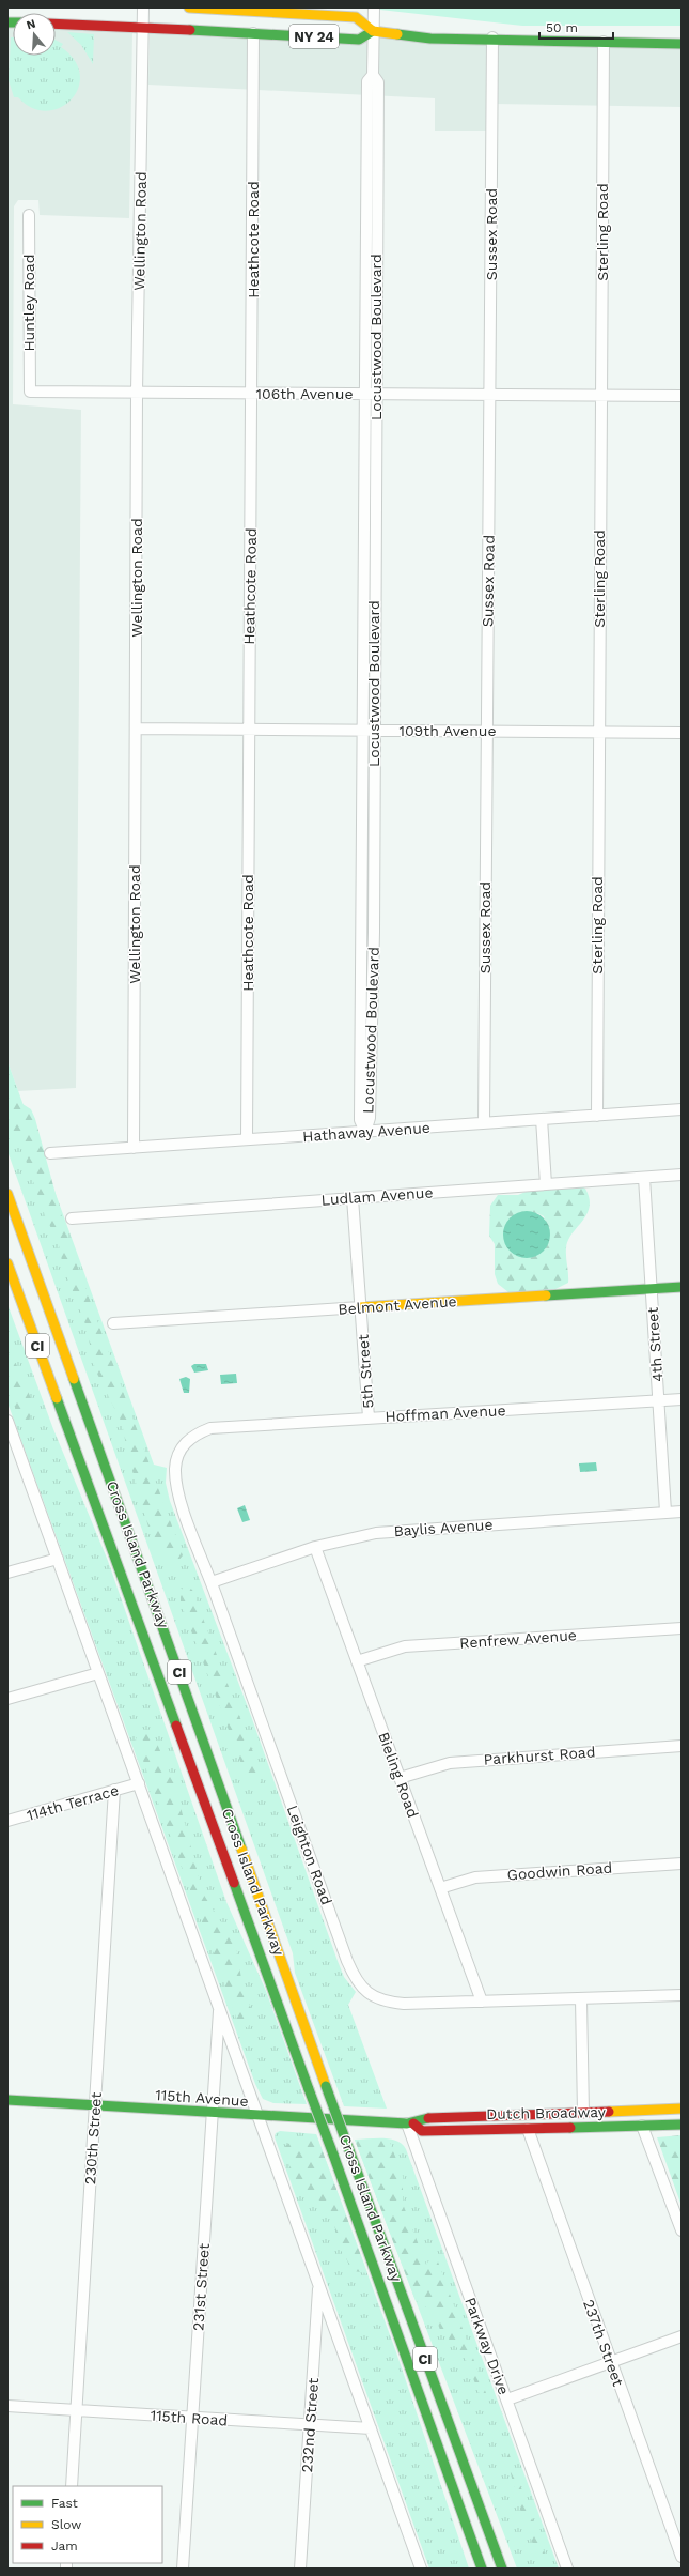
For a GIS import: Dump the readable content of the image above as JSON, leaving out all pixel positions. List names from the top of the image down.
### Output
{
  "streets": {
    "main road": [
      "NY 24",
      "Belmont Avenue",
      "CI",
      "Cross Island Parkway",
      "115th Avenue",
      "Dutch Broadway"
    ],
    "street": [
      "Wellington Road",
      "Sterling Road",
      "Sussex Road",
      "Heathcote Road",
      "Huntley Road",
      "Locustwood Boulevard",
      "106th Avenue",
      "109th Avenue",
      "Hathaway Avenue",
      "Ludlam Avenue",
      "4th Street",
      "5th Street",
      "Hoffman Avenue",
      "Baylis Avenue",
      "Renfrew Avenue",
      "Parkhurst Road",
      "Bieling Road",
      "114th Terrace",
      "Leighton Road",
      "Goodwin Road",
      "230th Street",
      "231st Street",
      "237th Street",
      "Parkway Drive",
      "115th Road",
      "232nd Street"
    ]
  },
  "crossings": [
    ["NY 24", "Wellington Road"],
    ["NY 24", "Heathcote Road"],
    ["NY 24", "Locustwood Boulevard"],
    ["Wellington Road", "106th Avenue"],
    ["Wellington Road", "109th Avenue"],
    ["Wellington Road", "Hathaway Avenue"],
    ["Sterling Road", "106th Avenue"],
    ["Sterling Road", "109th Avenue"],
    ["Sterling Road", "Hathaway Avenue"],
    ["Sussex Road", "106th Avenue"],
    ["Sussex Road", "109th Avenue"],
    ["Sussex Road", "Hathaway Avenue"],
    ["Heathcote Road", "106th Avenue"],
    ["Heathcote Road", "109th Avenue"],
    ["Heathcote Road", "Hathaway Avenue"],
    ["Huntley Road", "106th Avenue"],
    ["Locustwood Boulevard", "106th Avenue"],
    ["Locustwood Boulevard", "109th Avenue"],
    ["Locustwood Boulevard", "Hathaway Avenue"],
    ["Ludlam Avenue", "4th Street"],
    ["Ludlam Avenue", "5th Street"],
    ["Belmont Avenue", "4th Street"],
    ["Belmont Avenue", "5th Street"],
    ["4th Street", "Hoffman Avenue"],
    ["4th Street", "Baylis Avenue"],
    ["5th Street", "Hoffman Avenue"],
    ["Hoffman Avenue", "Leighton Road"],
    ["Baylis Avenue", "Bieling Road"],
    ["Baylis Avenue", "Leighton Road"],
    ["Renfrew Avenue", "Bieling Road"],
    ["Parkhurst Road", "Bieling Road"],
    ["Bieling Road", "Leighton Road"],
    ["Bieling Road", "Goodwin Road"],
    ["114th Terrace", "230th Street"],
    ["115th Avenue", "Dutch Broadway"],
    ["115th Avenue", "230th Street"],
    ["115th Avenue", "231st Street"],
    ["Dutch Broadway", "237th Street"],
    ["Dutch Broadway", "Parkway Drive"],
    ["230th Street", "115th Road"],
    ["231st Street", "115th Road"],
    ["115th Road", "232nd Street"]
  ],
  "legend": ["Fast", "Slow", "Jam"],
  "scale_bar": "50 m",
  "north": "top"
}
